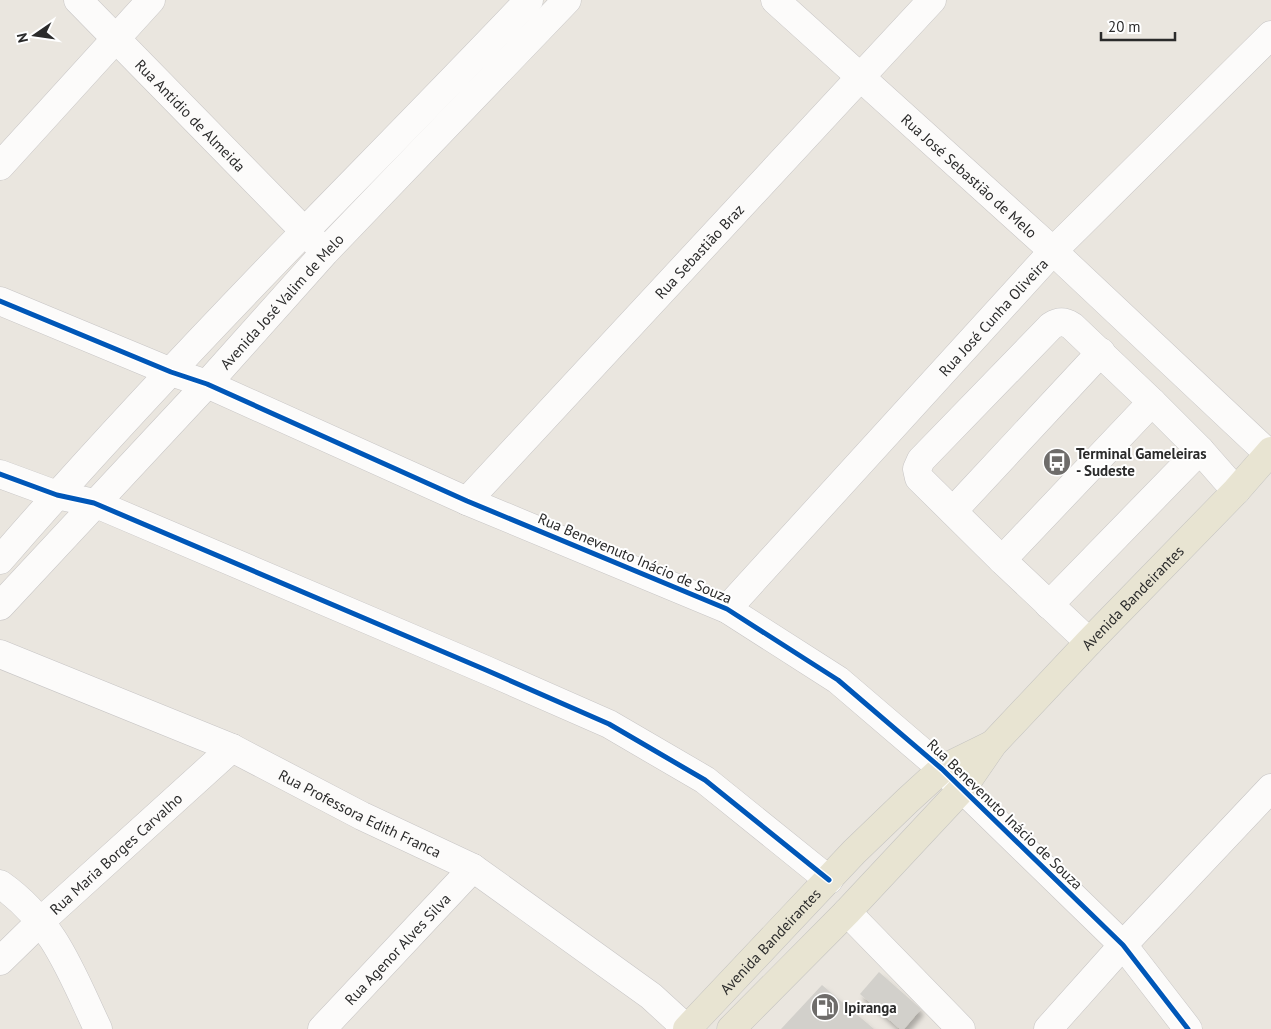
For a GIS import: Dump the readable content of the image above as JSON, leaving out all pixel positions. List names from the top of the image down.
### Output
{
  "streets": {
    "main road": ["Avenida Bandeirantes"],
    "street": [
      "Rua Antidio de Almeida",
      "Rua José Sebastião de Melo",
      "Rua Sebastião Braz",
      "Avenida José Valim de Melo",
      "Rua José Cunha Oliveira",
      "Rua Benevenuto Inácio de Souza",
      "Rua Professora Edith Franca",
      "Rua Maria Borges Carvalho",
      "Rua Agenor Alves Silva"
    ]
  },
  "crossings": [
    ["Rua Antidio de Almeida", "Avenida José Valim de Melo"],
    ["Rua José Sebastião de Melo", "Rua Sebastião Braz"],
    ["Rua José Sebastião de Melo", "Rua José Cunha Oliveira"],
    ["Rua José Sebastião de Melo", "Avenida Bandeirantes"],
    ["Rua Sebastião Braz", "Rua Benevenuto Inácio de Souza"],
    ["Avenida José Valim de Melo", "Rua Benevenuto Inácio de Souza"],
    ["Rua José Cunha Oliveira", "Rua Benevenuto Inácio de Souza"],
    ["Rua Benevenuto Inácio de Souza", "Avenida Bandeirantes"],
    ["Avenida Bandeirantes", "Rua Professora Edith Franca"],
    ["Rua Professora Edith Franca", "Rua Maria Borges Carvalho"],
    ["Rua Professora Edith Franca", "Rua Agenor Alves Silva"]
  ],
  "places": {
    "bus stop": ["Terminal Gameleiras - Sudeste"],
    "fuel station": ["Ipiranga"]
  },
  "scale_bar": "20 m",
  "north": "left"
}
